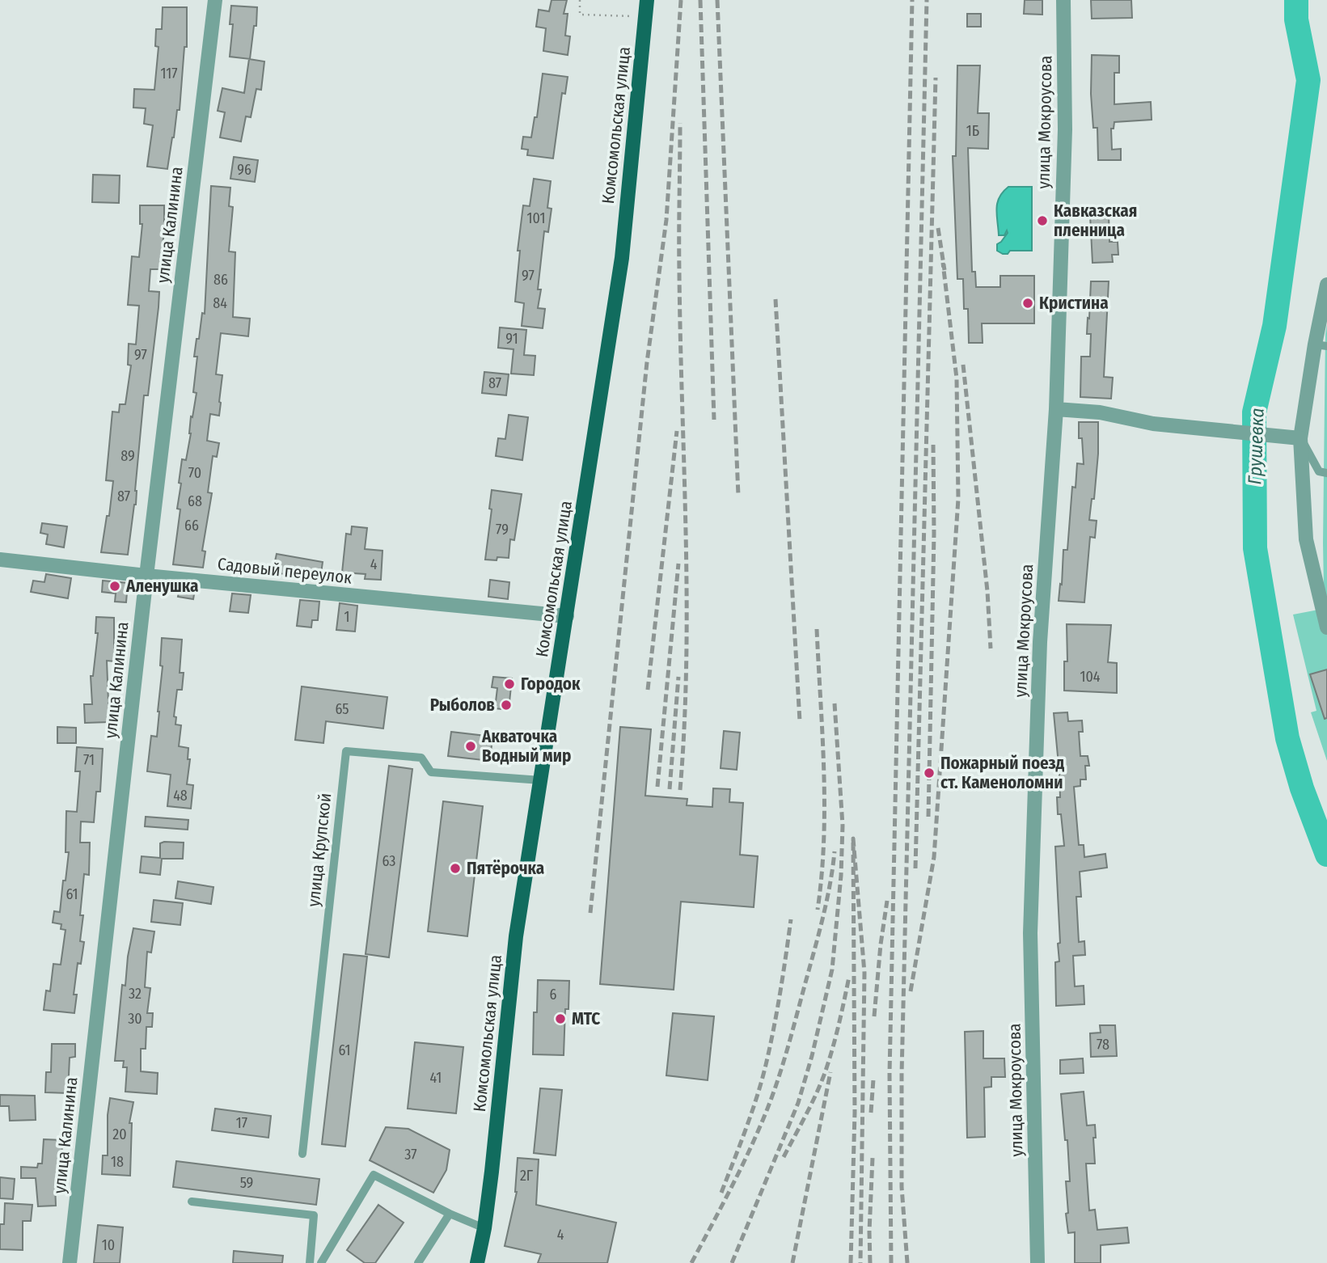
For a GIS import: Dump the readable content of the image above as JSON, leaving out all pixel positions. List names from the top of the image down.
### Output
{
  "streets": {
    "main road": ["Комсомольская улица"],
    "street": ["улица Мокроусова", "улица Калинина", "Садовый переулок"],
    "lane": ["улица Крупской"]
  },
  "crossings": [
    ["Комсомольская улица", "Садовый переулок"],
    ["Комсомольская улица", "улица Крупской"],
    ["улица Калинина", "Садовый переулок"]
  ],
  "water": ["Грушевка"],
  "places": [
    "Кавказская пленница",
    "Кристина",
    "Аленушка",
    "Городок",
    "Рыболов",
    "Акваточка Водный мир",
    "Пожарный поезд ст. Каменоломни",
    "Пятёрочка",
    "МТС"
  ],
  "house_numbers": [
    "117",
    "1Б",
    "96",
    "101",
    "97",
    "86",
    "84",
    "91",
    "97",
    "87",
    "89",
    "70",
    "87",
    "68",
    "66",
    "79",
    "4",
    "1",
    "104",
    "65",
    "71",
    "48",
    "63",
    "61",
    "32",
    "6",
    "30",
    "78",
    "61",
    "41",
    "17",
    "20",
    "37",
    "18",
    "2Г",
    "59",
    "4",
    "10"
  ]
}
